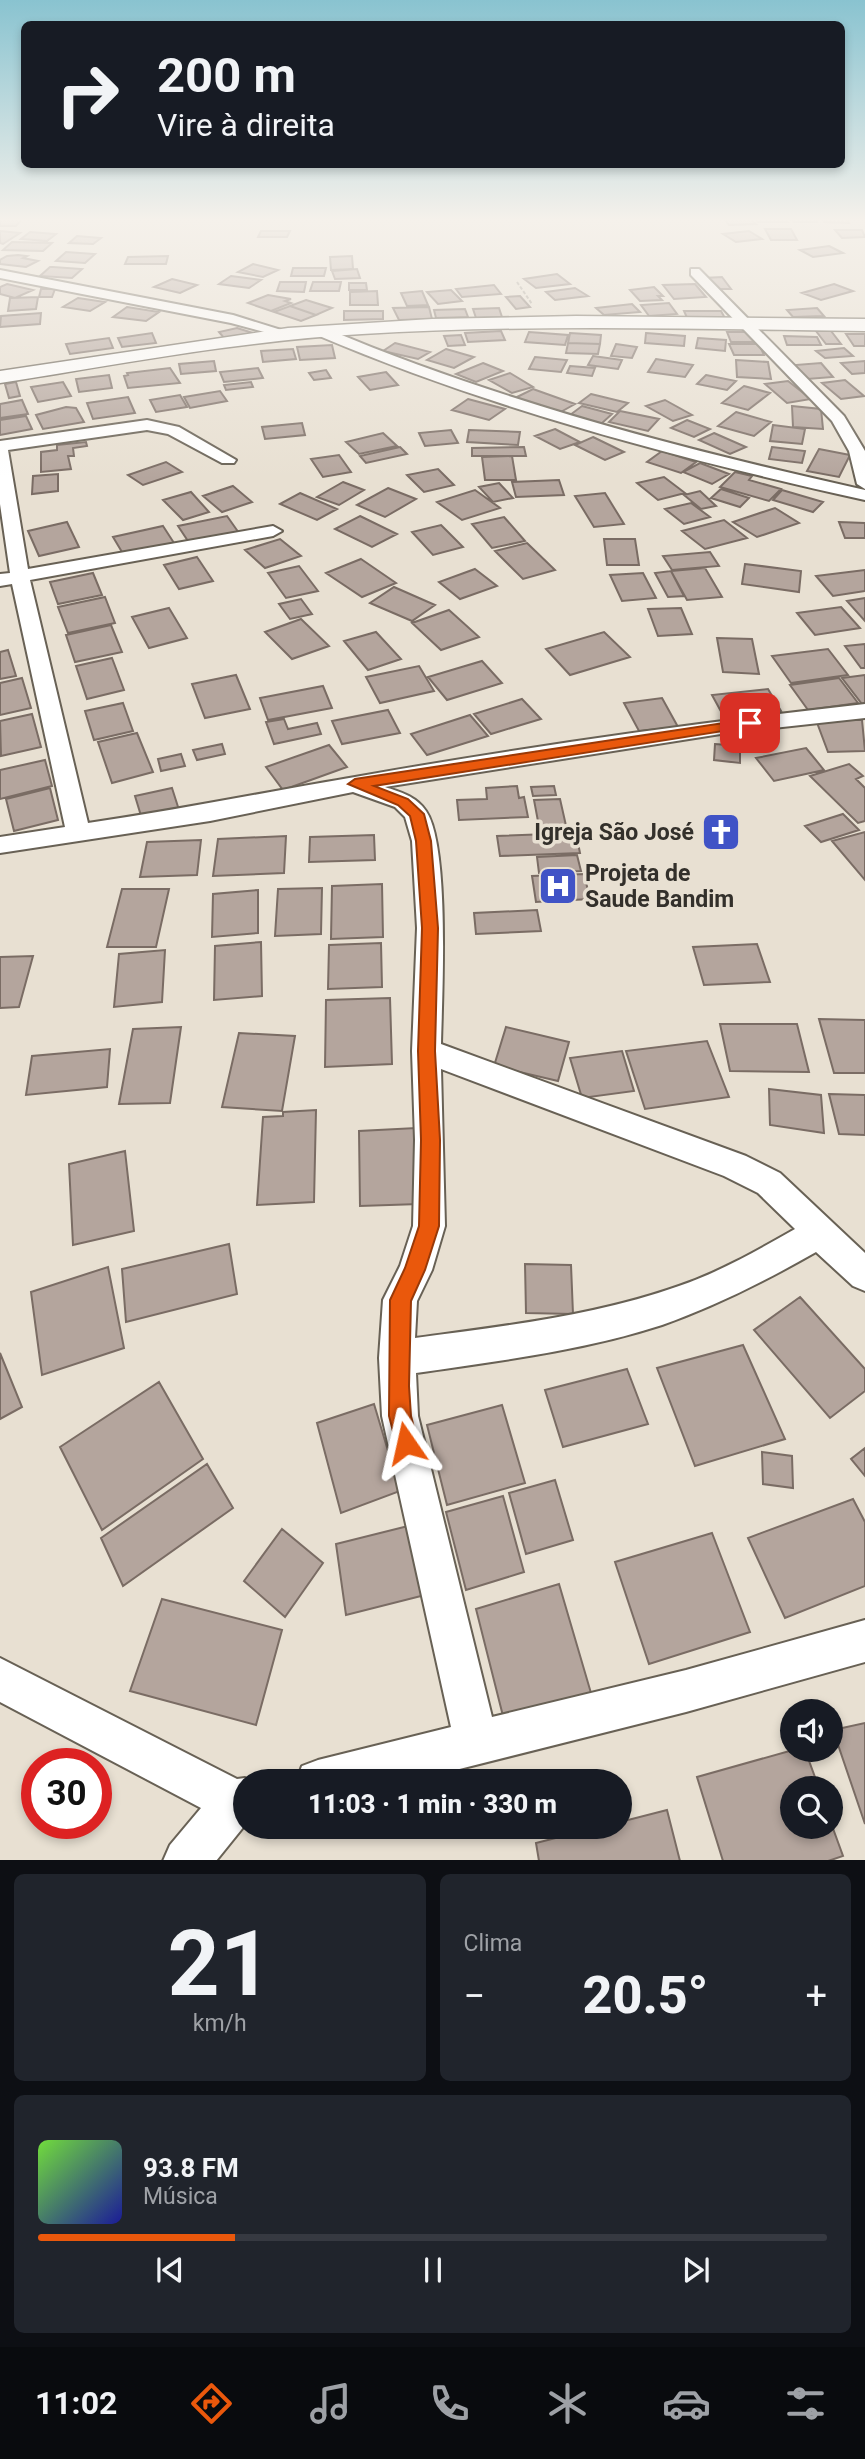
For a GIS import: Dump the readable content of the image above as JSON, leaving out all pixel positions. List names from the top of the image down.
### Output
{
  "places": {
    "church": ["Igreja São José"],
    "hospital": ["Projeta de Saude Bandim"]
  },
  "page": {
    "turn": ["200 m", "Vire à direita"],
    "limit": "30",
    "trip": "11:03 · 1 min · 330 m",
    "tile": [
      ["21", "km/h"],
      "Clima"
    ],
    "heat": ["−", "20.5°", "+"],
    "song": ["93.8 FM", "Música"],
    "tabs": "11:02"
  }
}
